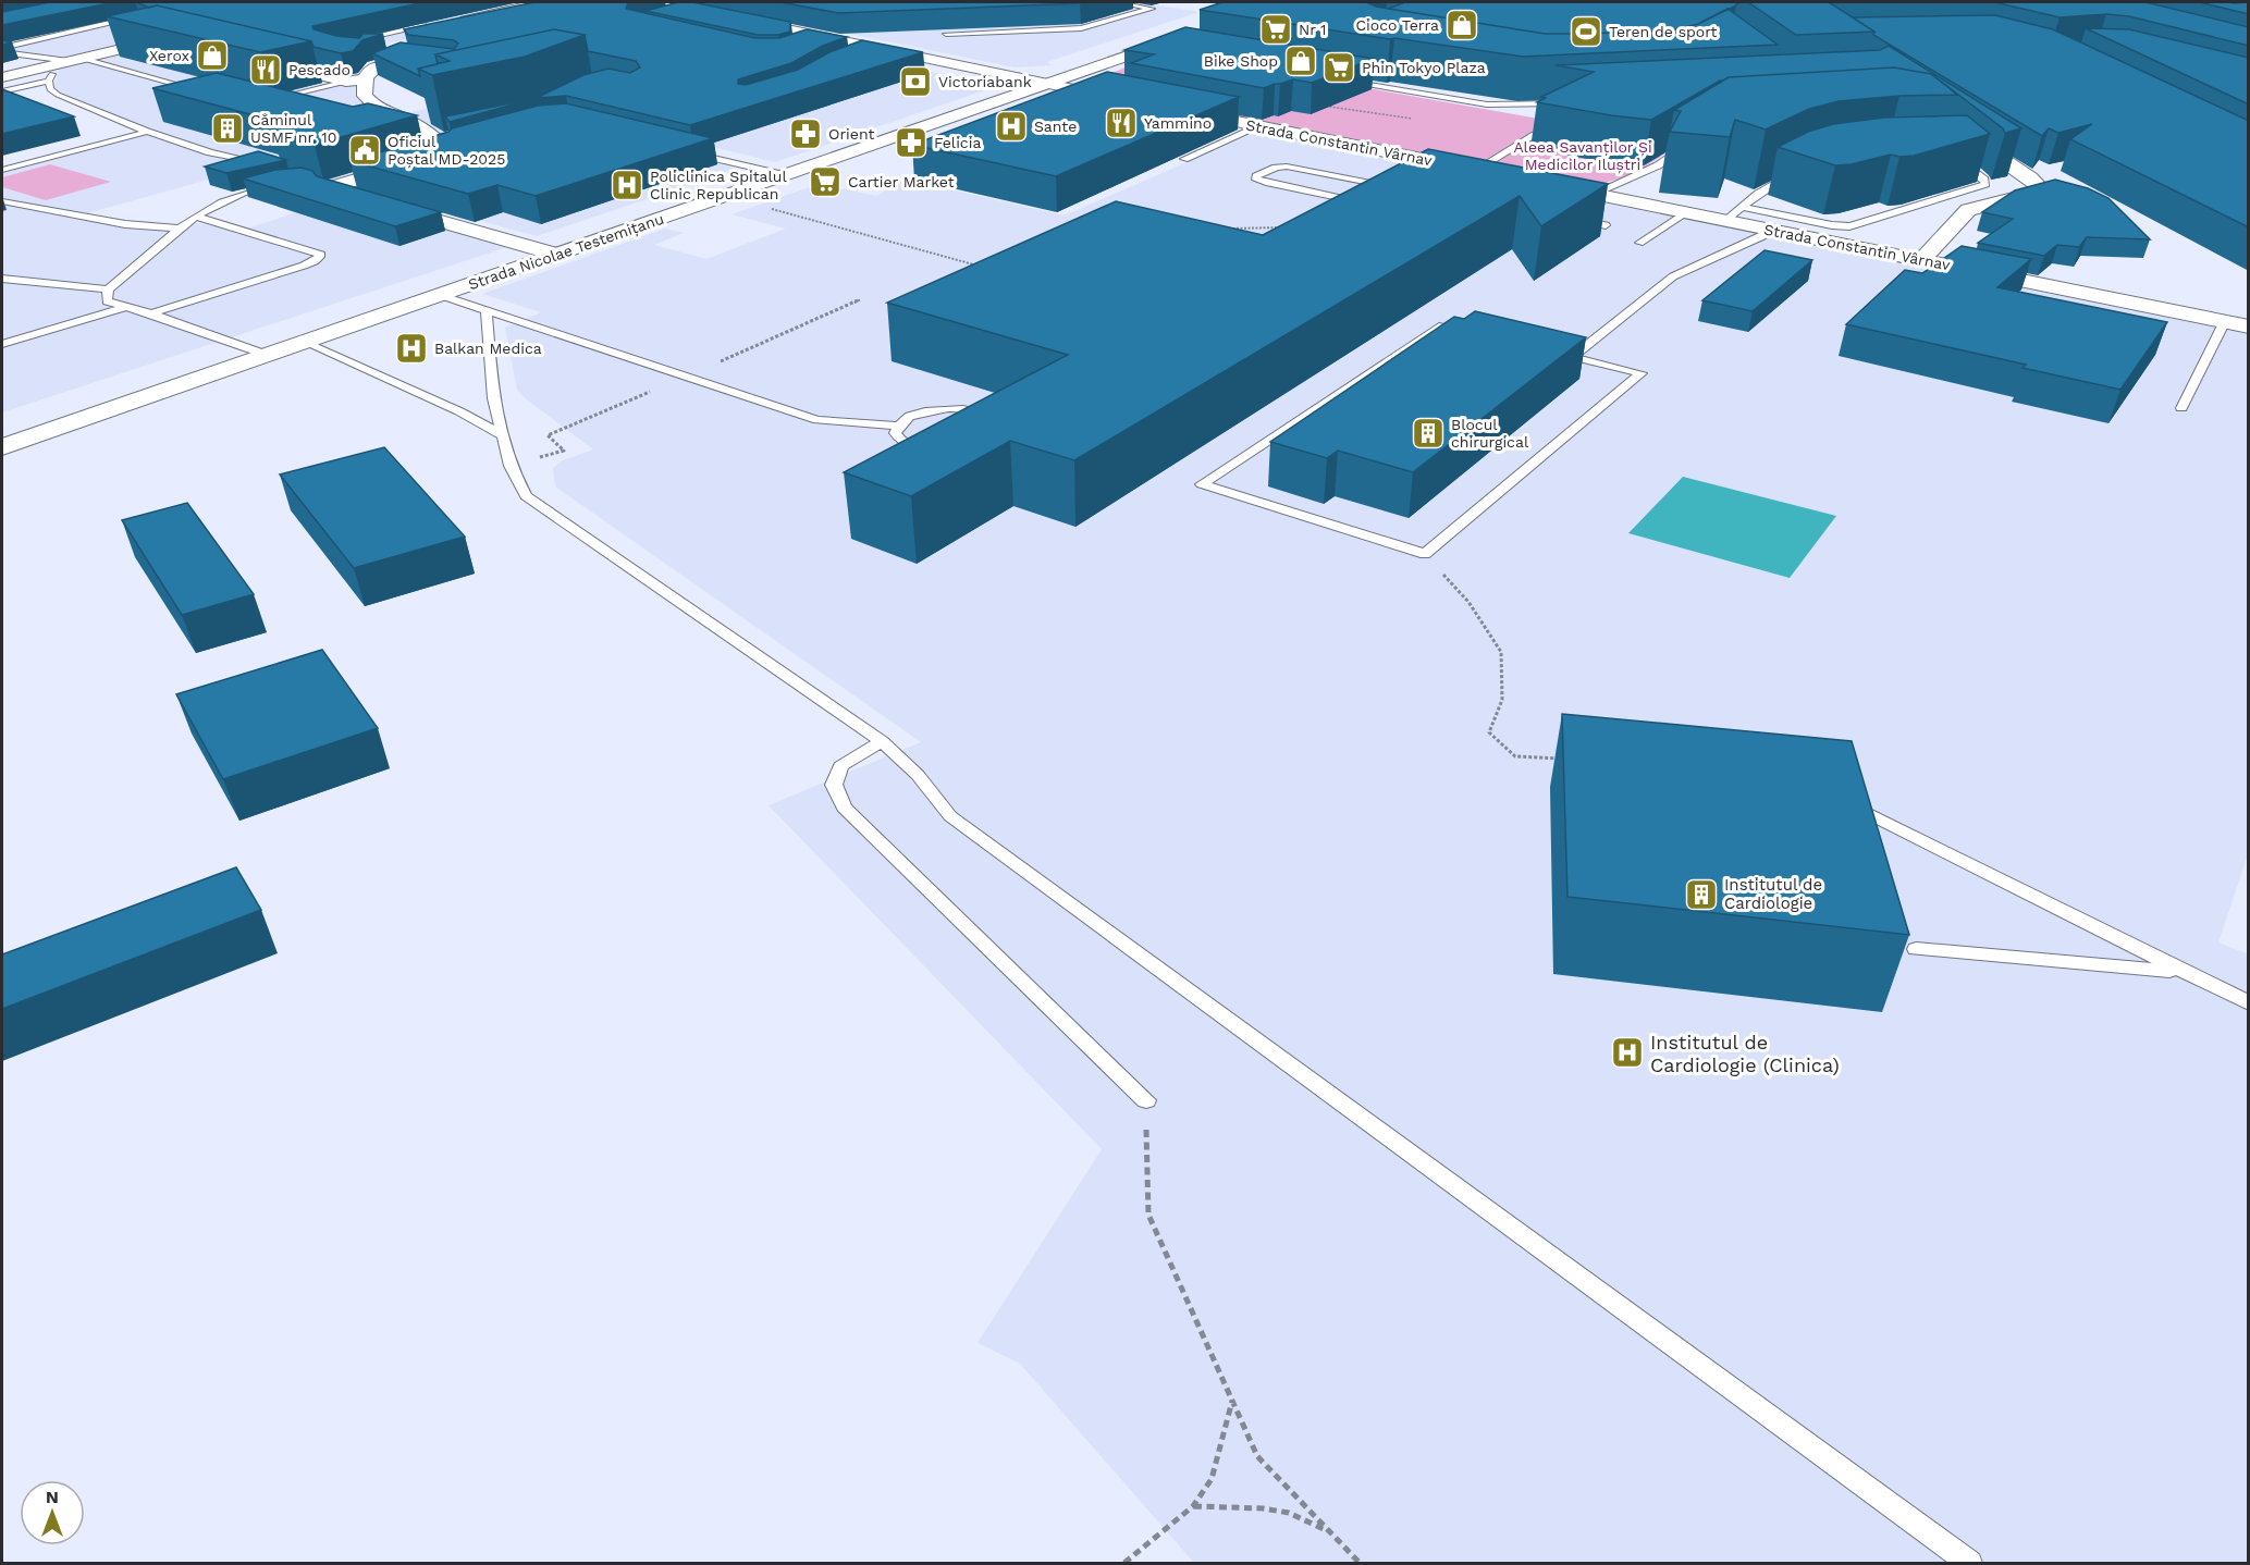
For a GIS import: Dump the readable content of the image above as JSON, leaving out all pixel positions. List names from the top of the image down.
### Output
{
  "streets": {
    "main road": ["Strada Nicolae Testemițanu"],
    "street": ["Strada Constantin Vârnav"]
  },
  "parks": ["Aleea Savanților Și Medicilor Iluștri"],
  "places": {
    "shop": ["Cioco Terra", "Xerox", "Bike Shop"],
    "supermarket": ["Nr 1", "Phin Tokyo Plaza", "Cartier Market"],
    "sports": ["Teren de sport"],
    "restaurant": ["Pescado", "Yammino"],
    "bank": ["Victoriabank"],
    "hospital": [
      "Sante",
      "Policlinica Spitalul Clinic Republican",
      "Balkan Medica",
      "Institutul de Cardiologie (Clinica)"
    ],
    "building": ["Căminul USMF nr. 10", "Blocul chirurgical", "Institutul de Cardiologie"],
    "pharmacy": ["Orient", "Felicia"],
    "public building": ["Oficiul Poștal MD-2025"]
  },
  "north": "top"
}
